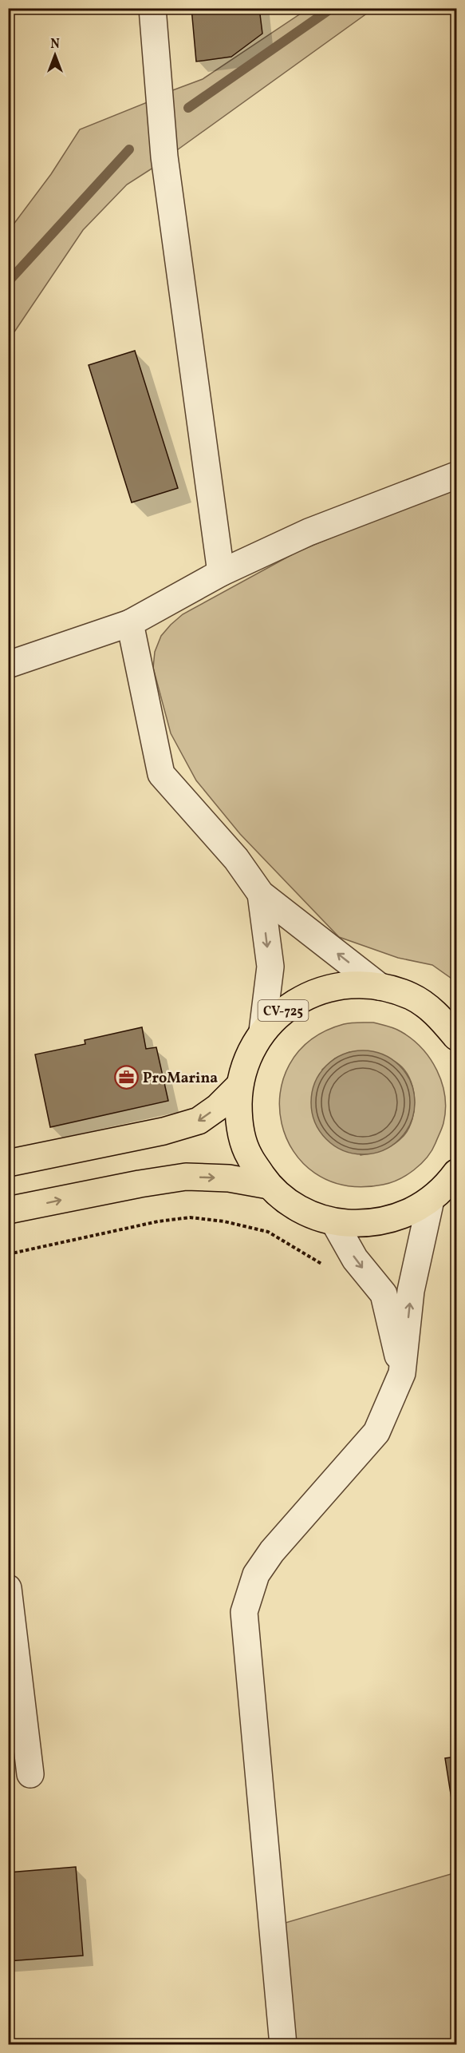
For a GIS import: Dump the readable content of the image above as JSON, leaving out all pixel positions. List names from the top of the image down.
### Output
{
  "streets": {
    "main road": ["CV-725"]
  },
  "places": {
    "office": ["ProMarina"]
  },
  "north": "top"
}
